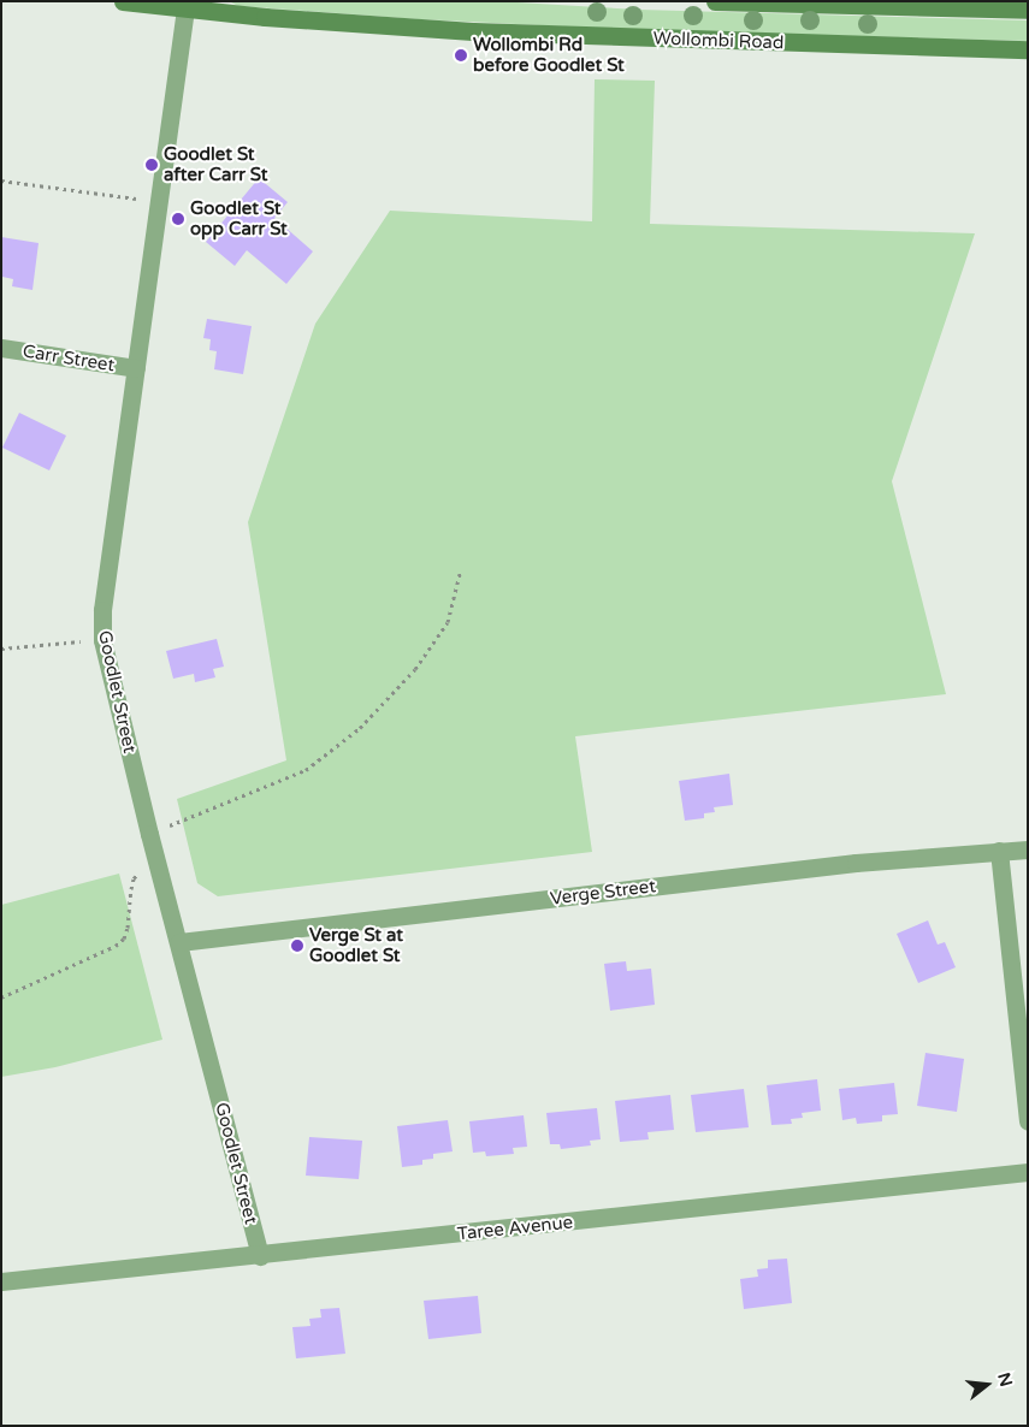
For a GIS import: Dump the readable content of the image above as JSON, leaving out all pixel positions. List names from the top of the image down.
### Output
{
  "streets": {
    "main road": ["Wollombi Road"],
    "street": [
      "Carr Street",
      "Goodlet Street",
      "Verge Street",
      "Taree Avenue"
    ]
  },
  "crossings": [
    ["Wollombi Road", "Goodlet Street"],
    ["Carr Street", "Goodlet Street"],
    ["Goodlet Street", "Verge Street"],
    ["Goodlet Street", "Taree Avenue"]
  ],
  "places": [
    "Wollombi Rd before Goodlet St",
    "Goodlet St after Carr St",
    "Goodlet St opp Carr St",
    "Verge St at Goodlet St"
  ],
  "north": "right"
}
